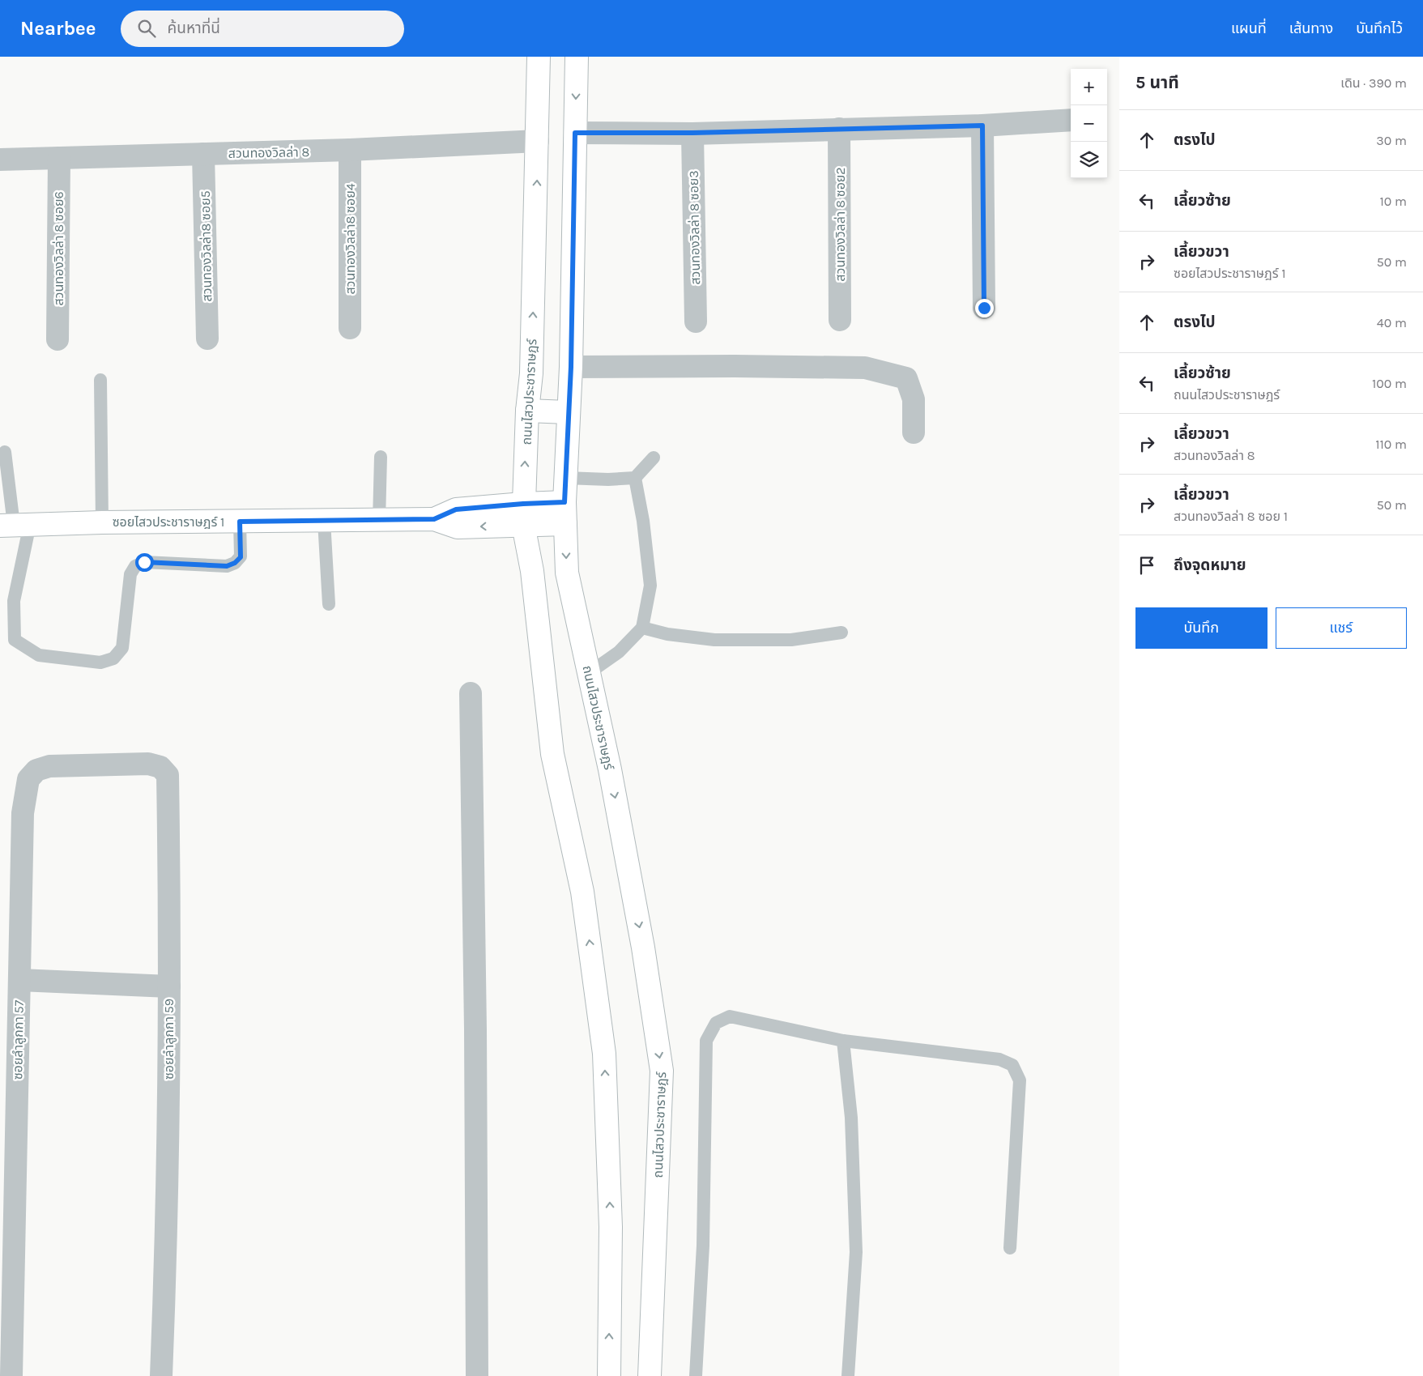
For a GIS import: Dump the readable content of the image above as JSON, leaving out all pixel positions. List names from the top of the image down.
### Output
{
  "streets": {
    "main road": ["ถนนไสวประชาราษฎร์", "ซอยไสวประชาราษฎร์ 1"],
    "street": [
      "สวนทองวิลล่า 8",
      "สวนทองวิลล่า 8 ซอย2",
      "สวนทองวิลล่า 8 ซอย3",
      "สวนทองวิลล่า8 ซอย4",
      "สวนทองวิลล่า8 ซอย5",
      "สวนทองวิลล่า 8 ซอย6",
      "ซอยลำลูกกา 59",
      "ซอยลำลูกกา 57"
    ]
  },
  "crossings": [
    ["สวนทองวิลล่า 8", "สวนทองวิลล่า8 ซอย4"],
    ["สวนทองวิลล่า 8", "สวนทองวิลล่า8 ซอย5"],
    ["สวนทองวิลล่า 8", "สวนทองวิลล่า 8 ซอย6"],
    ["สวนทองวิลล่า 8", "ถนนไสวประชาราษฎร์"],
    ["ถนนไสวประชาราษฎร์", "ซอยไสวประชาราษฎร์ 1"],
    ["ซอยลำลูกกา 59", "ซอยลำลูกกา 57"]
  ],
  "page": {
    "header": "Nearbee",
    "search": "ค้นหาที่นี่",
    "nav": ["แผนที่", "เส้นทาง", "บันทึกไว้"],
    "heading": ["5 นาที", "เดิน · 390 m"],
    "map_buttons": ["+", "−"],
    "list": [
      ["ตรงไป", "30 m"],
      ["เลี้ยวซ้าย", "10 m"],
      ["เลี้ยวขวา", "ซอยไสวประชาราษฎร์ 1", "50 m"],
      ["ตรงไป", "40 m"],
      ["เลี้ยวซ้าย", "ถนนไสวประชาราษฎร์", "100 m"],
      ["เลี้ยวขวา", "สวนทองวิลล่า 8", "110 m"],
      ["เลี้ยวขวา", "สวนทองวิลล่า 8 ซอย 1", "50 m"],
      "ถึงจุดหมาย"
    ],
    "buttons": ["บันทึก", "แชร์"]
  }
}
